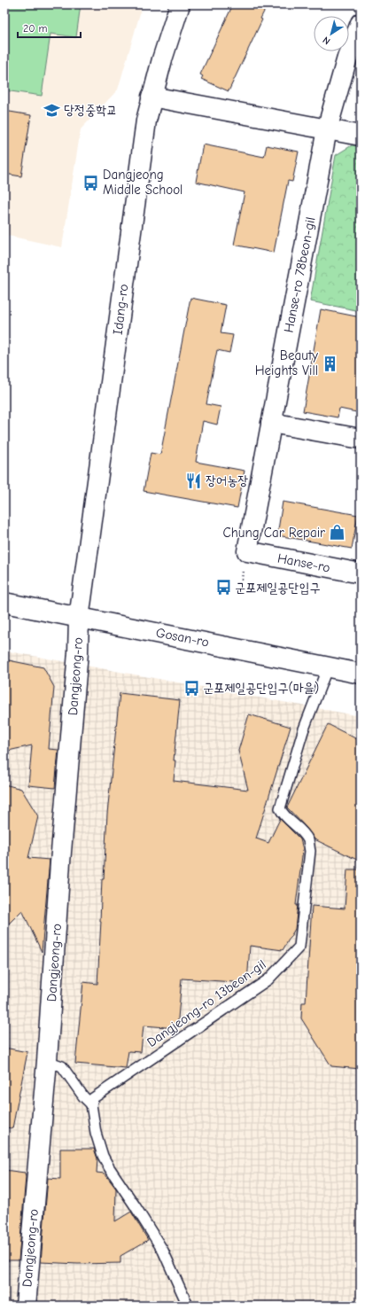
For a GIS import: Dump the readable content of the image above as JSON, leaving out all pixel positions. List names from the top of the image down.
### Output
{
  "streets": {
    "street": [
      "Hanse-ro 78beon-gil",
      "Idang-ro",
      "Hanse-ro",
      "Gosan-ro",
      "Dangjeong-ro"
    ],
    "lane": ["Dangjeong-ro 13beon-gil"]
  },
  "crossings": [
    ["Hanse-ro 78beon-gil", "Hanse-ro"],
    ["Idang-ro", "Gosan-ro"],
    ["Idang-ro", "Dangjeong-ro"],
    ["Gosan-ro", "Dangjeong-ro"],
    ["Gosan-ro", "Dangjeong-ro 13beon-gil"]
  ],
  "places": {
    "school or university": ["당정중학교"],
    "bus stop": ["Dangjeong Middle School", "군포제일공단입구", "군포제일공단입구(마을)"],
    "building": ["Beauty Heights Vill"],
    "restaurant": ["장어농장"],
    "shop": ["Chung Car Repair"]
  },
  "scale_bar": "20 m",
  "north": "bottom left"
}
